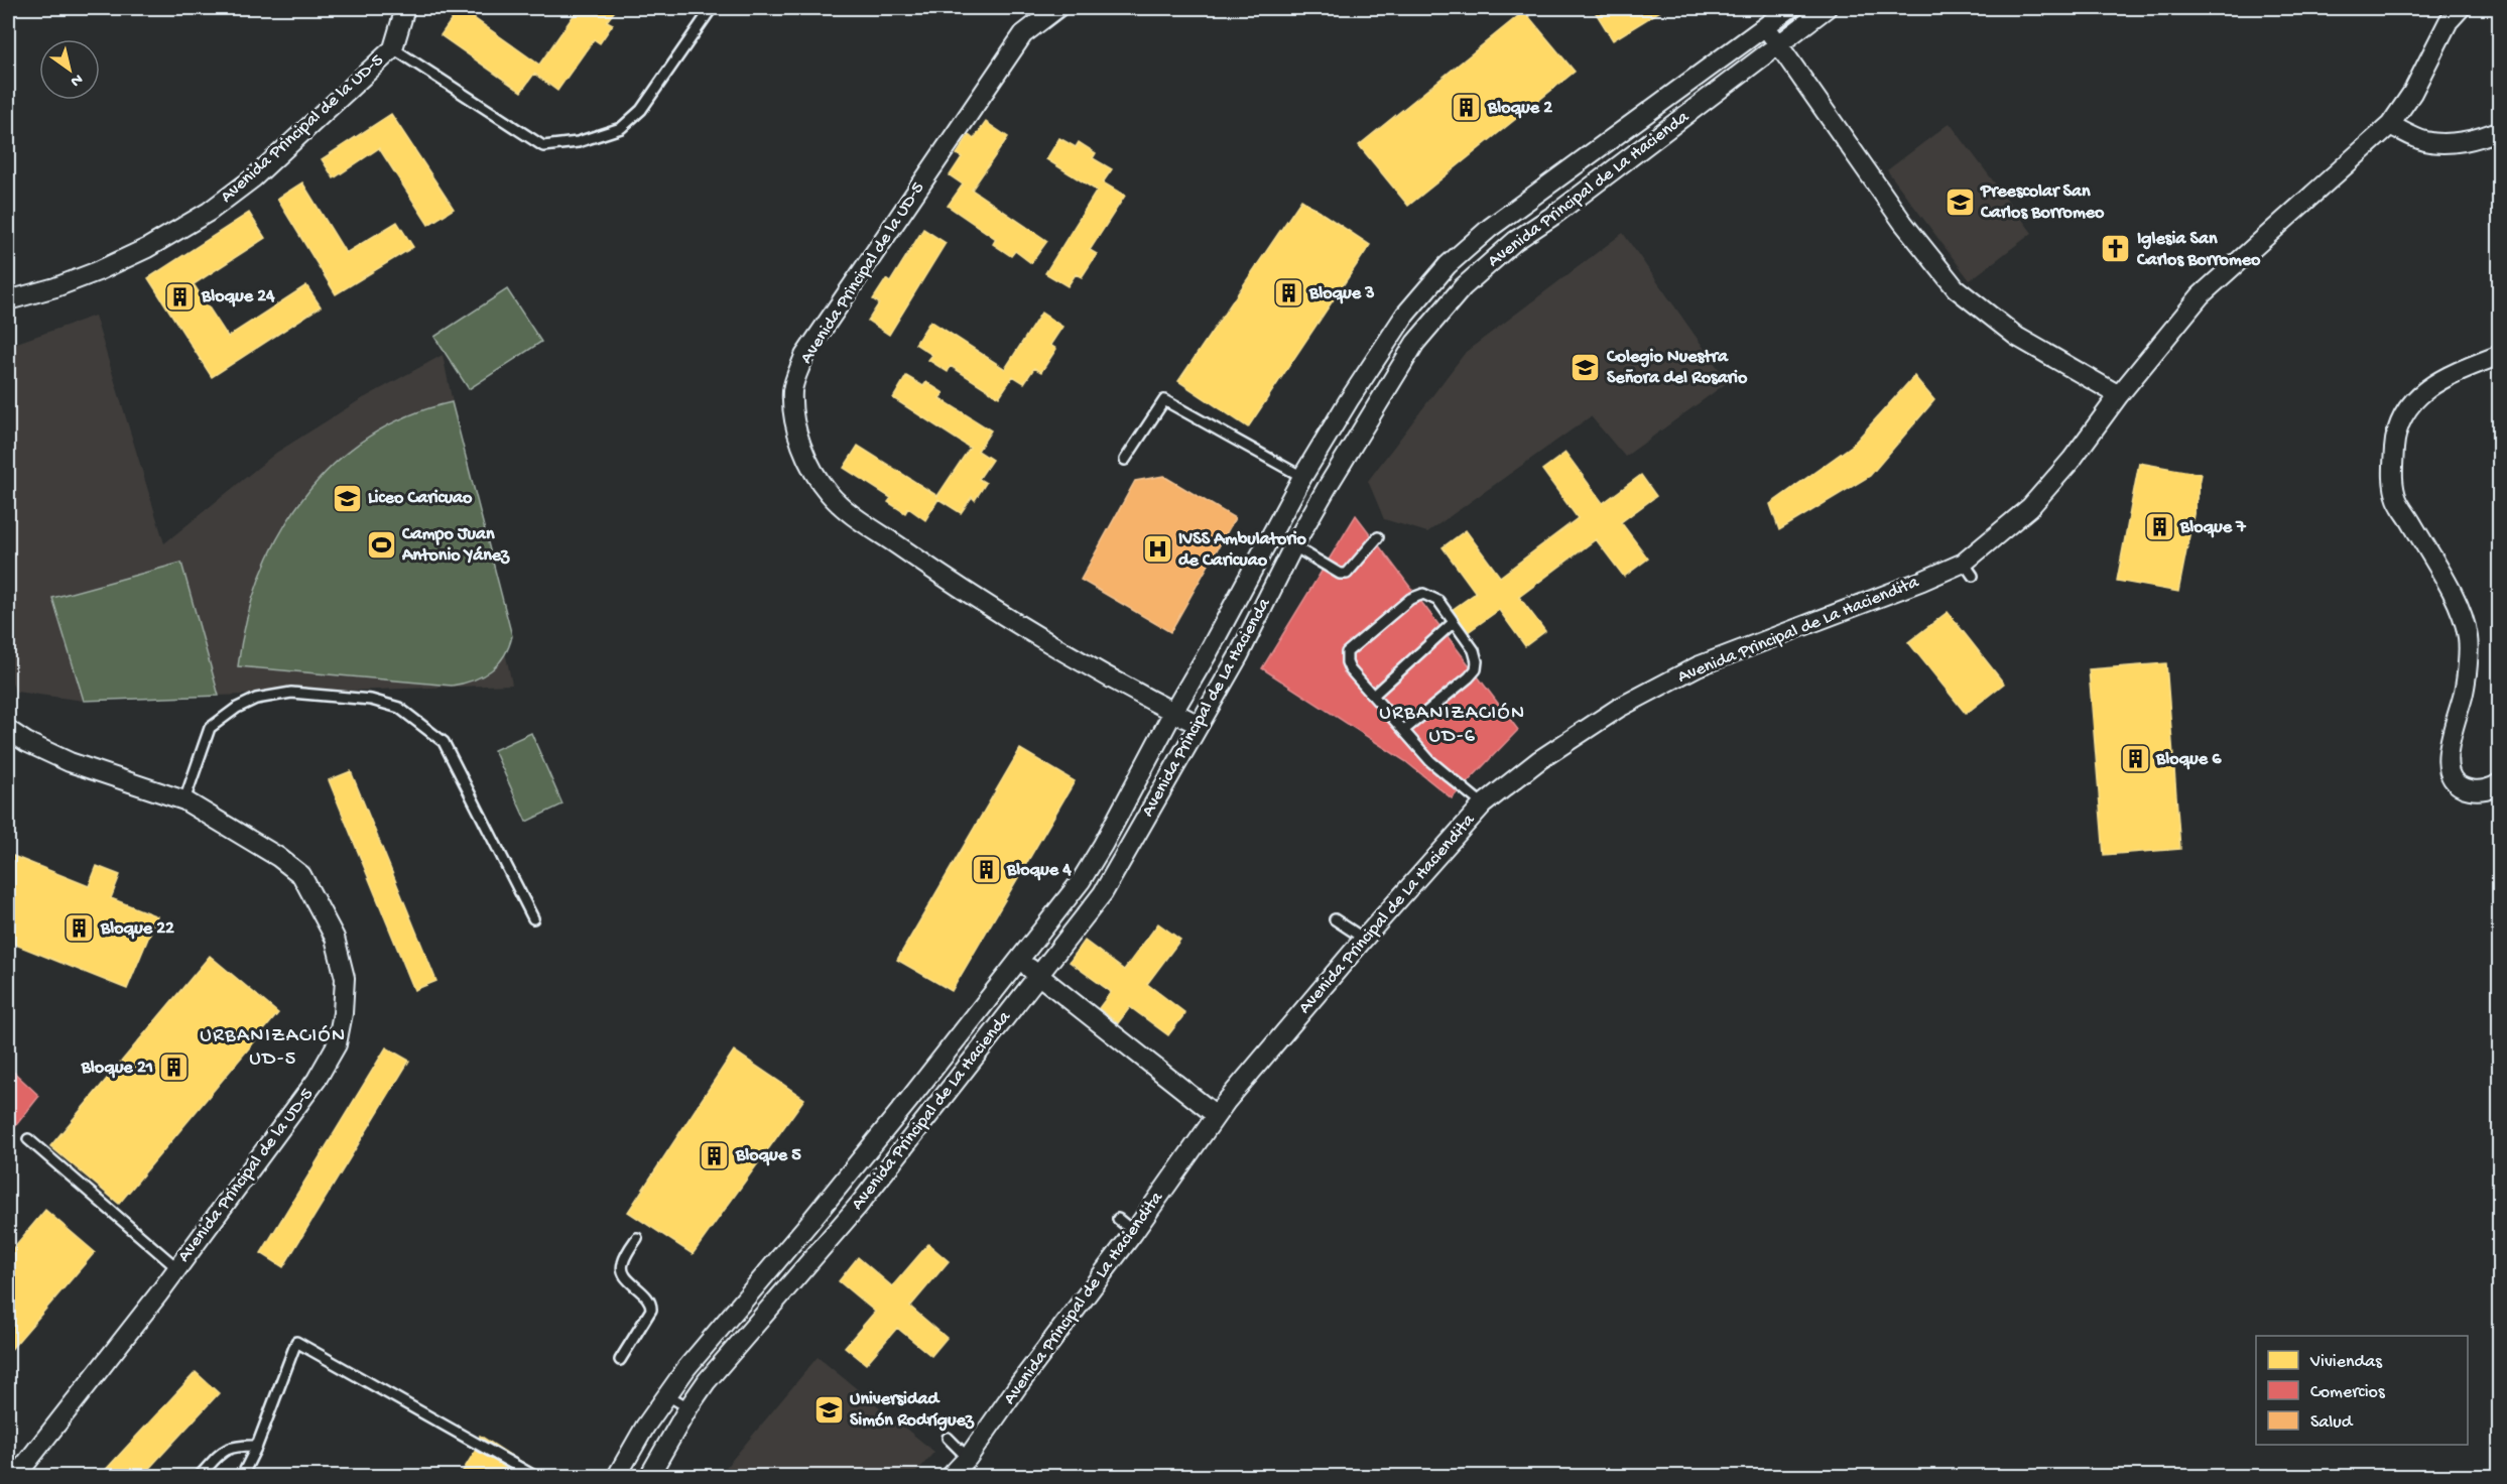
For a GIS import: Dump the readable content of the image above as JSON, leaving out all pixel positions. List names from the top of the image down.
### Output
{
  "streets": {
    "street": ["Avenida Principal de la UD-5", "Avenida Principal de La Hacienda", "Avenida Principal de La Haciendita"]
  },
  "crossings": [
    ["Avenida Principal de la UD-5", "Avenida Principal de La Hacienda"]
  ],
  "districts": ["URBANIZACIÓN UD-6", "URBANIZACIÓN UD-5"],
  "places": {
    "building": [
      "Bloque 2",
      "Bloque 3",
      "Bloque 24",
      "Bloque 7",
      "Bloque 6",
      "Bloque 4",
      "Bloque 22",
      "Bloque 21",
      "Bloque 5"
    ],
    "school or university": [
      "Preescolar San Carlos Borromeo",
      "Colegio Nuestra Señora del Rosario",
      "Liceo Caricuao",
      "Universidad Simón Rodríguez"
    ],
    "church": ["Iglesia San Carlos Borromeo"],
    "sports": ["Campo Juan Antonio Yánez"],
    "hospital": ["IVSS Ambulatorio de Caricuao"]
  },
  "legend": ["Viviendas", "Comercios", "Salud"],
  "north": "bottom right"
}
